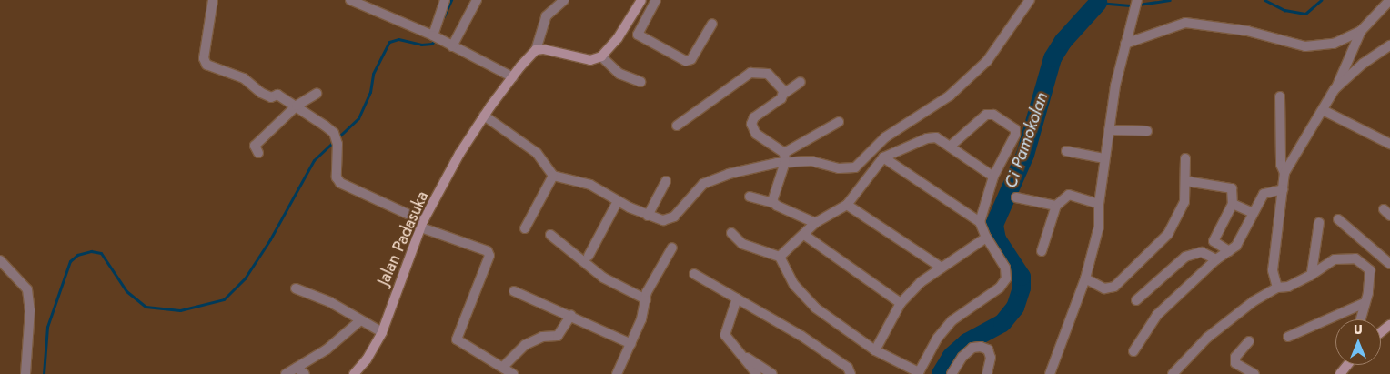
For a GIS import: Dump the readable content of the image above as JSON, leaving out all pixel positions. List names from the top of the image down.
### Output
{
  "streets": {
    "street": ["Jalan Padasuka"]
  },
  "water": ["Ci Pamokolan"],
  "north": "top"
}
